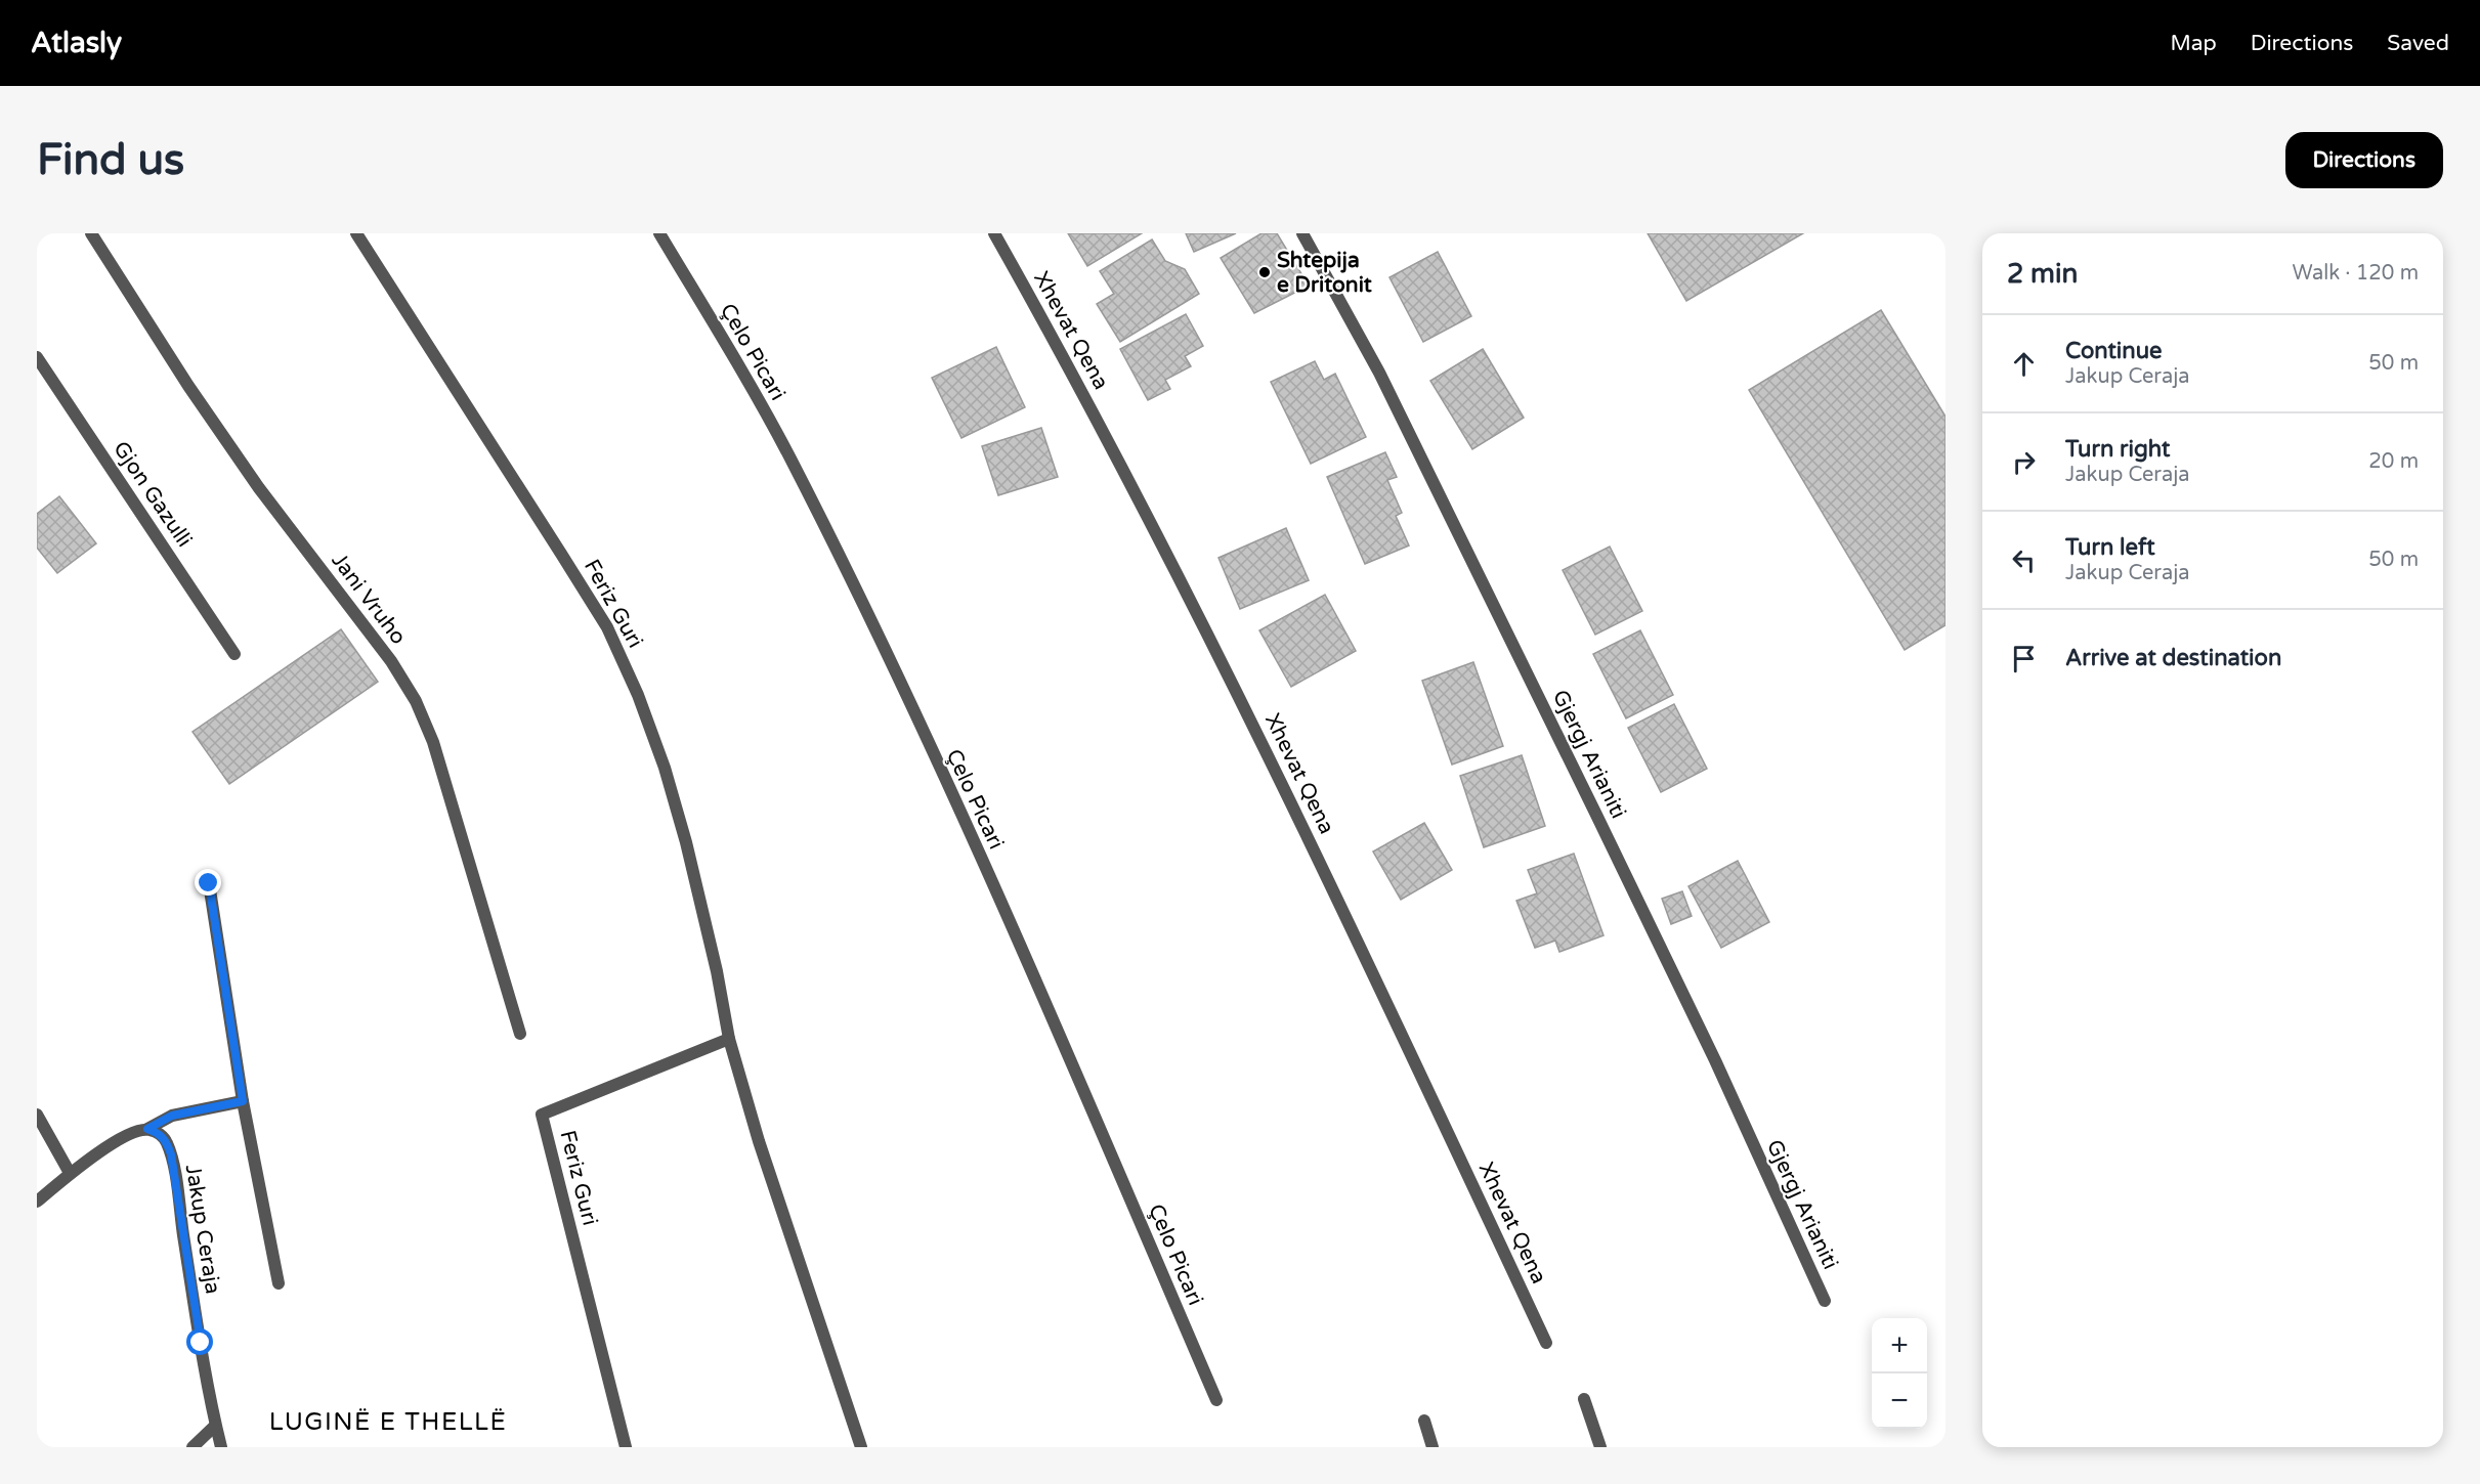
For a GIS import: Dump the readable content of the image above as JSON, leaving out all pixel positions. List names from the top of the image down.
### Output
{
  "streets": {
    "street": [
      "Xhevat Qena",
      "Çelo Picari",
      "Gjon Gazulli",
      "Jani Vruho",
      "Feriz Guri",
      "Gjergj Arianiti",
      "Jakup Ceraja"
    ]
  },
  "districts": ["LUGINË E THELLË"],
  "places": ["Shtepija e Dritonit"],
  "page": {
    "header": "Atlasly",
    "nav": ["Map", "Directions", "Saved"],
    "buttons": "Directions",
    "title": "Find us",
    "heading": ["2 min", "Walk · 120 m"],
    "list": [
      ["Continue", "Jakup Ceraja", "50 m"],
      ["Turn right", "Jakup Ceraja", "20 m"],
      ["Turn left", "Jakup Ceraja", "50 m"],
      "Arrive at destination"
    ],
    "map_buttons": ["+", "−"]
  }
}
